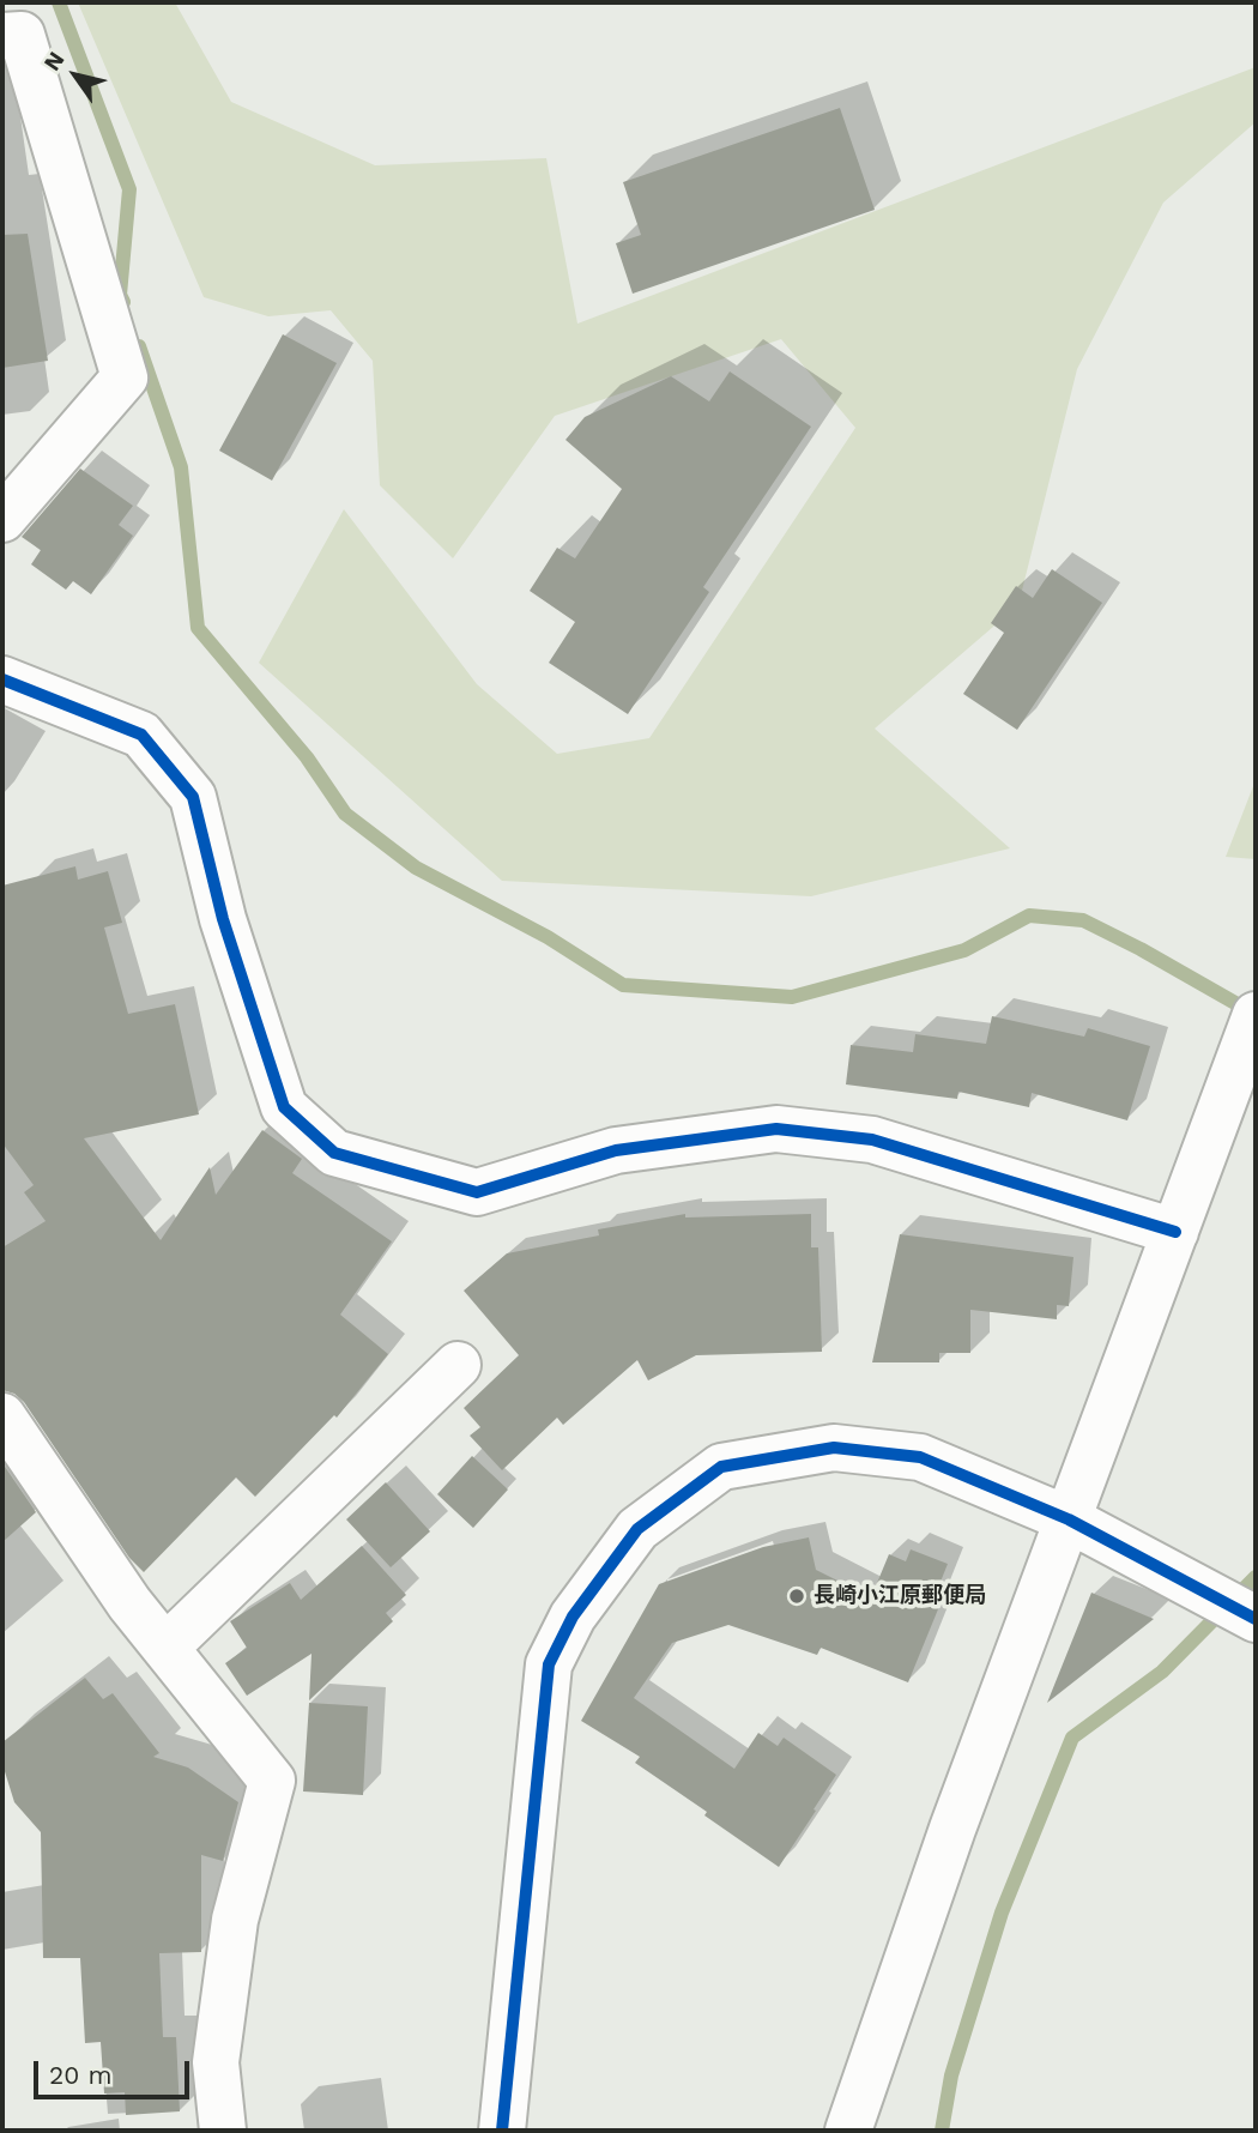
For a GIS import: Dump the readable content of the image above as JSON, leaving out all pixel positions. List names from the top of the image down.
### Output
{
  "places": ["長崎小江原郵便局"],
  "scale_bar": "20 m",
  "north": "top left"
}
